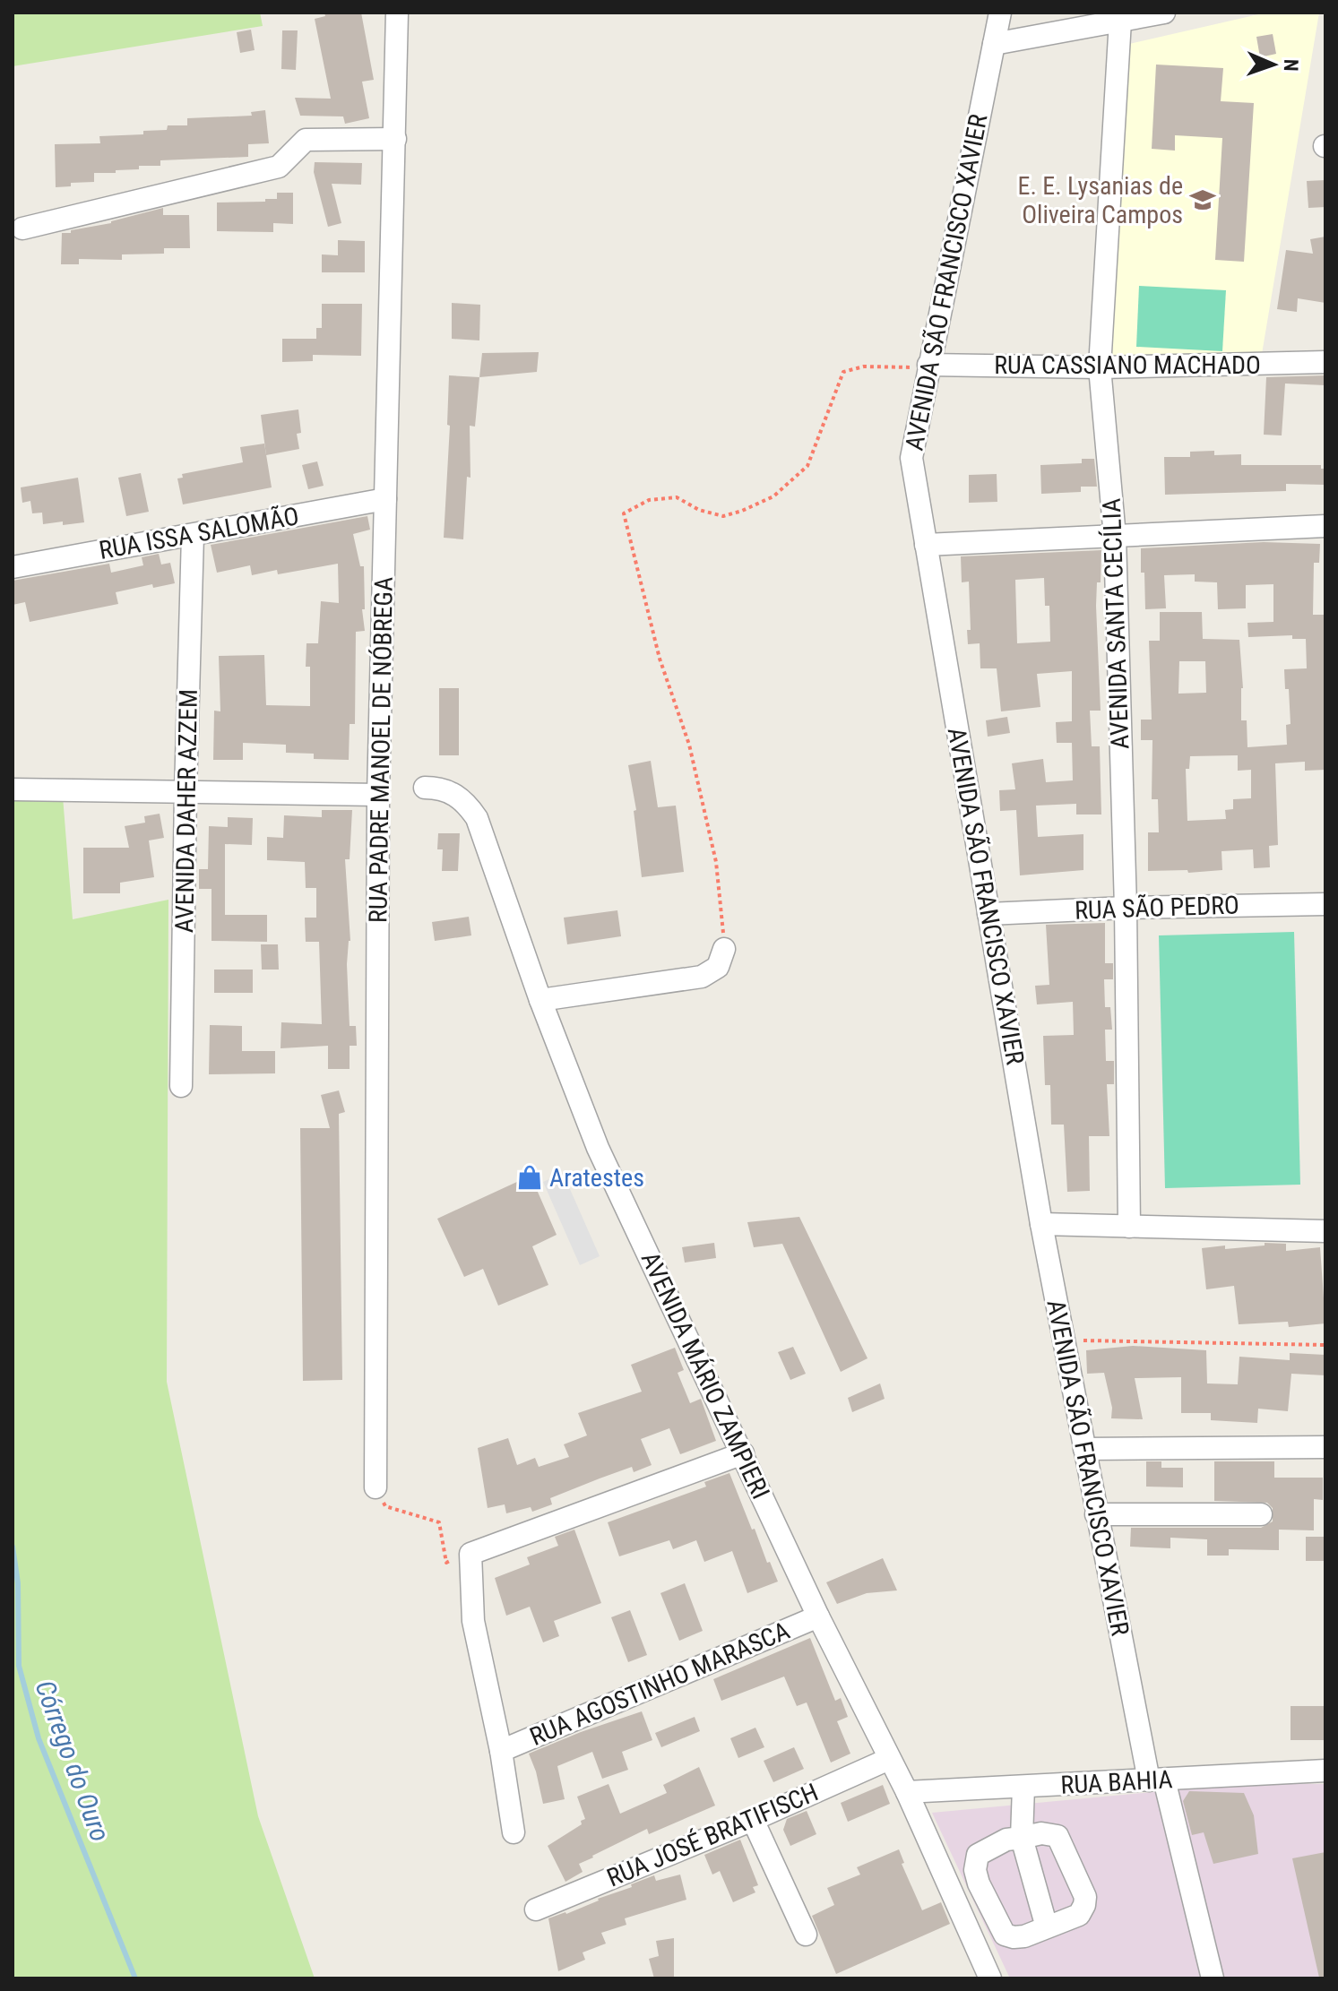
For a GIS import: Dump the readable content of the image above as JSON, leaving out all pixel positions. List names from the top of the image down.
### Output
{
  "streets": {
    "street": [
      "AVENIDA SÃO FRANCISCO XAVIER",
      "RUA CASSIANO MACHADO",
      "RUA ISSA SALOMÃO",
      "AVENIDA SANTA CECÍLIA",
      "RUA PADRE MANOEL DE NÓBREGA",
      "AVENIDA DAHER AZZEM",
      "RUA SÃO PEDRO",
      "AVENIDA MÁRIO ZAMPIERI",
      "RUA AGOSTINHO MARASCA",
      "RUA BAHIA",
      "RUA JOSÉ BRATIFISCH"
    ]
  },
  "crossings": [
    ["AVENIDA SÃO FRANCISCO XAVIER", "RUA CASSIANO MACHADO"],
    ["AVENIDA SÃO FRANCISCO XAVIER", "RUA SÃO PEDRO"],
    ["AVENIDA SÃO FRANCISCO XAVIER", "RUA BAHIA"],
    ["RUA CASSIANO MACHADO", "AVENIDA SANTA CECÍLIA"],
    ["RUA ISSA SALOMÃO", "RUA PADRE MANOEL DE NÓBREGA"],
    ["RUA ISSA SALOMÃO", "AVENIDA DAHER AZZEM"],
    ["AVENIDA SANTA CECÍLIA", "RUA SÃO PEDRO"],
    ["AVENIDA MÁRIO ZAMPIERI", "RUA AGOSTINHO MARASCA"],
    ["AVENIDA MÁRIO ZAMPIERI", "RUA BAHIA"],
    ["AVENIDA MÁRIO ZAMPIERI", "RUA JOSÉ BRATIFISCH"]
  ],
  "water": ["Córrego do Ouro"],
  "places": {
    "school or university": ["E. E. Lysanias de Oliveira Campos"],
    "shop": ["Aratestes"]
  },
  "north": "right"
}
